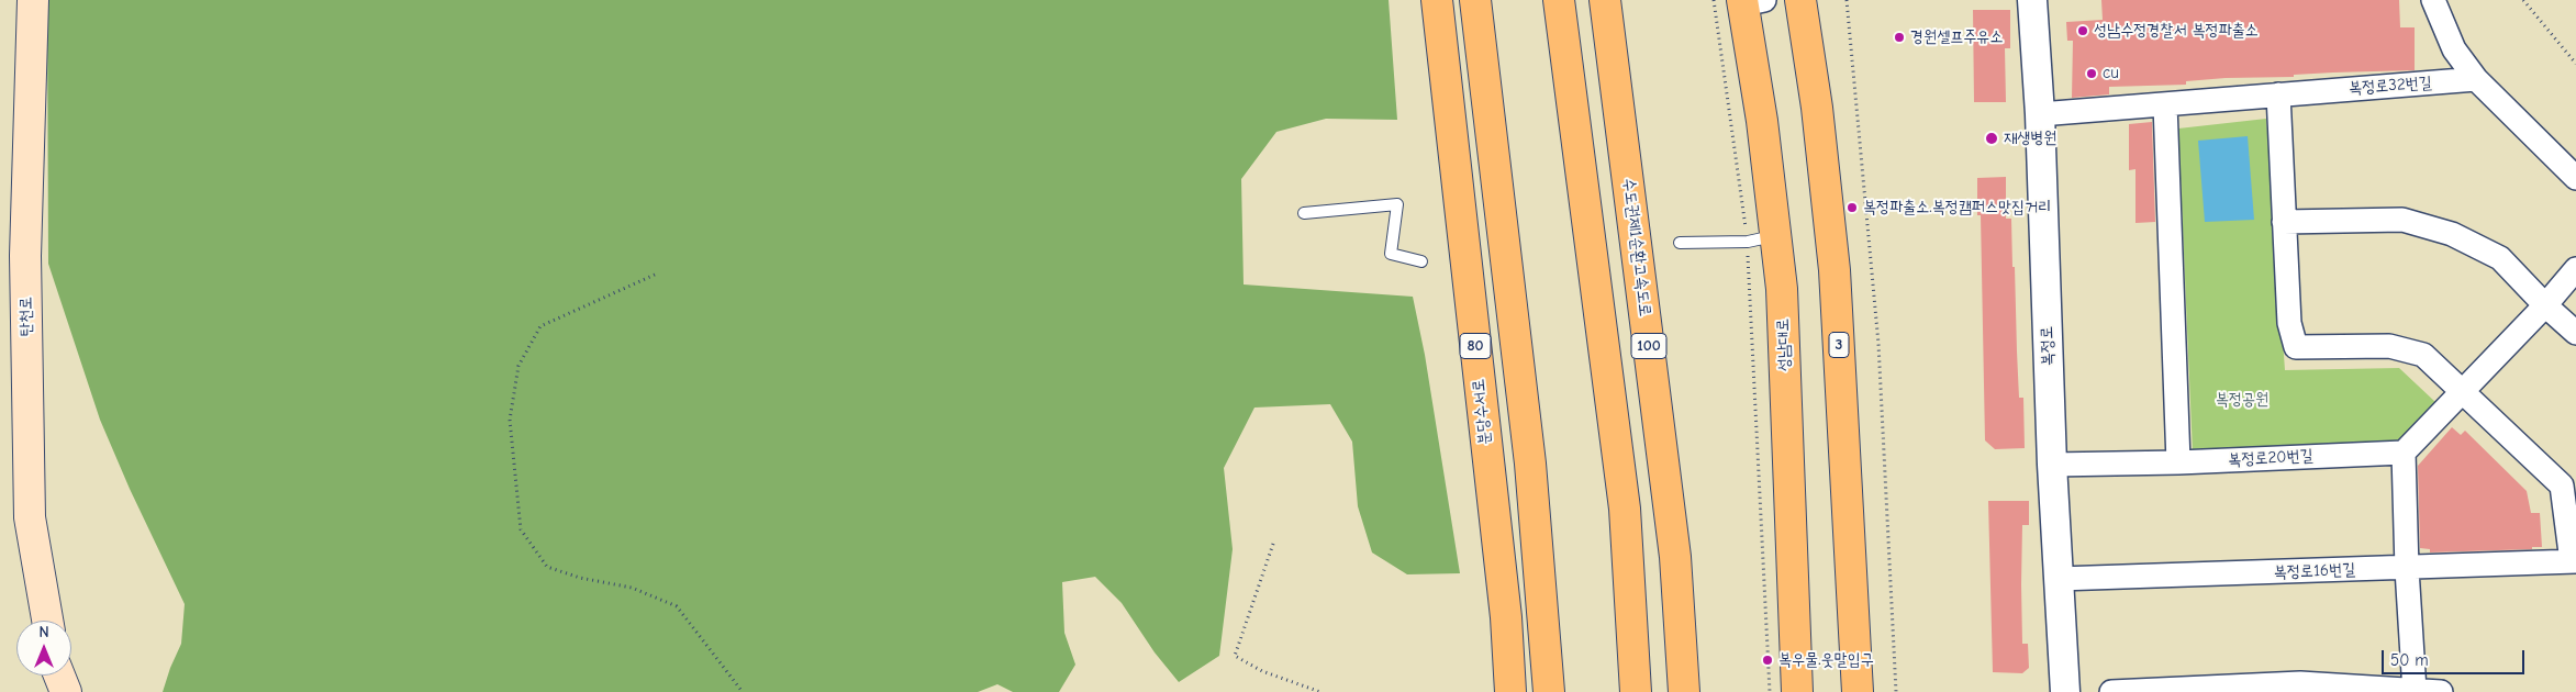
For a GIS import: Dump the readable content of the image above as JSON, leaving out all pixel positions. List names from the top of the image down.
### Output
{
  "streets": {
    "main road": [
      "수도권제1순환고속도로",
      "탄천로",
      "성남대로",
      "3",
      "80",
      "100",
      "분당수서로"
    ],
    "street": [
      "복정로32번길",
      "복정로",
      "복정로20번길",
      "복정로16번길"
    ]
  },
  "crossings": [
    ["복정로32번길", "복정로"],
    ["복정로", "복정로20번길"],
    ["복정로", "복정로16번길"]
  ],
  "parks": ["복정공원"],
  "places": [
    "성남수정경찰서 복정파출소",
    "경원셀프주유소",
    "cu",
    "재생병원",
    "복정파출소.복정캠퍼스맛집거리",
    "복우물.웃말입구"
  ],
  "scale_bar": "50 m",
  "north": "top"
}
